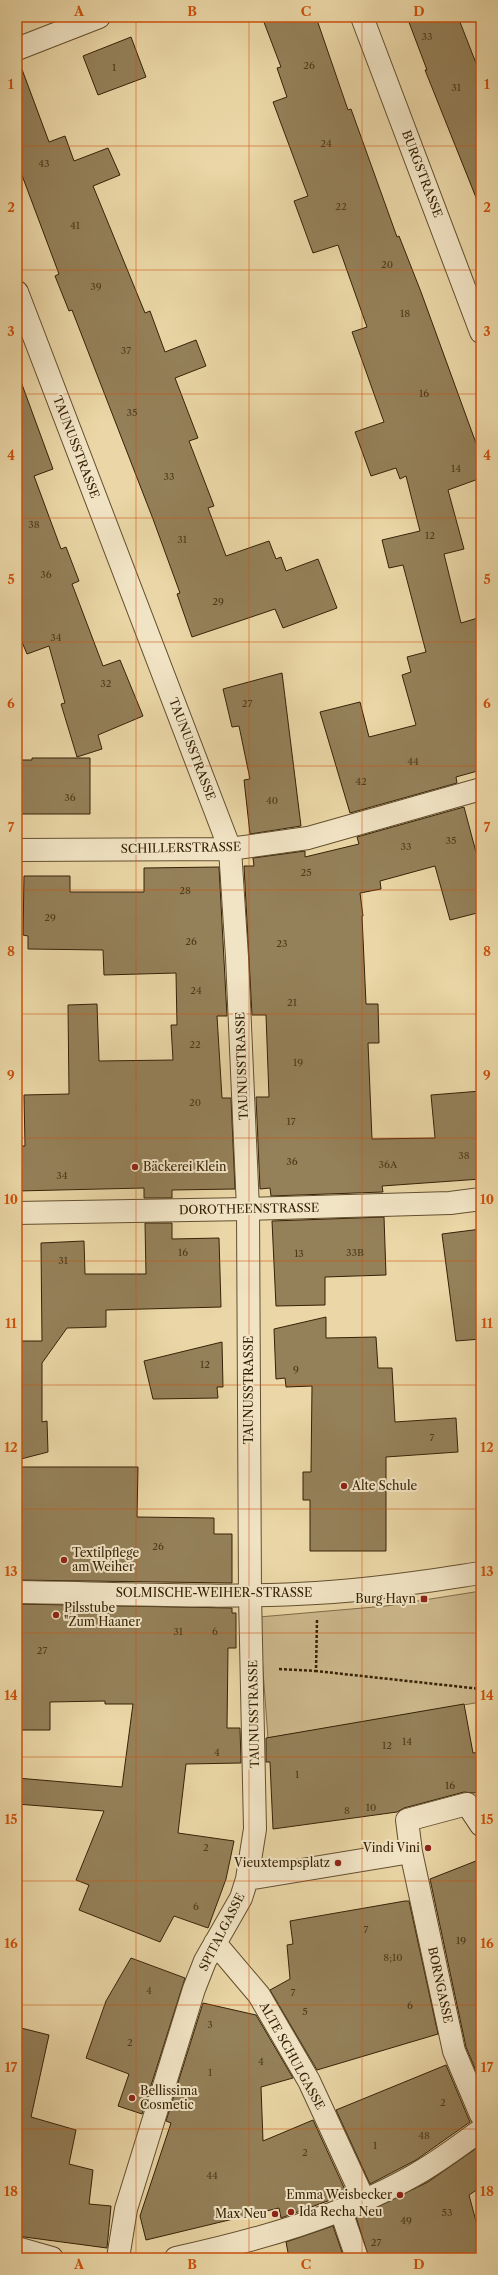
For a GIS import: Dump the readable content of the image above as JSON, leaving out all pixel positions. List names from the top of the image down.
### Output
{
  "streets": {
    "street": [
      "BURGSTRASSE",
      "TAUNUSSTRASSE",
      "SCHILLERSTRASSE",
      "DOROTHEENSTRASSE",
      "SOLMISCHE-WEIHER-STRASSE",
      "SPITALGASSE",
      "BORNGASSE",
      "ALTE SCHULGASSE"
    ]
  },
  "crossings": [
    ["TAUNUSSTRASSE", "SCHILLERSTRASSE"],
    ["TAUNUSSTRASSE", "DOROTHEENSTRASSE"],
    ["TAUNUSSTRASSE", "SOLMISCHE-WEIHER-STRASSE"],
    ["TAUNUSSTRASSE", "SPITALGASSE"],
    ["SPITALGASSE", "BORNGASSE"],
    ["SPITALGASSE", "ALTE SCHULGASSE"]
  ],
  "places": {
    "other": [
      "Bäckerei Klein",
      "Alte Schule",
      "Textilpflege am Weiher",
      "Pilsstube \"Zum Haaner",
      "Vindi Vini",
      "Vieuxtempsplatz",
      "Bellissima Cosmetic",
      "Emma Weisbecker",
      "Ida Recha Neu",
      "Max Neu"
    ],
    "transit": ["Burg Hayn"]
  },
  "house_numbers": [
    "33",
    "26",
    "1",
    "31",
    "24",
    "43",
    "22",
    "41",
    "20",
    "39",
    "18",
    "37",
    "16",
    "35",
    "14",
    "33",
    "38",
    "12",
    "31",
    "36",
    "29",
    "34",
    "32",
    "27",
    "44",
    "42",
    "36",
    "40",
    "35",
    "33",
    "25",
    "28",
    "29",
    "26",
    "23",
    "24",
    "21",
    "22",
    "19",
    "20",
    "17",
    "38",
    "36",
    "36A",
    "34",
    "16",
    "33B",
    "13",
    "31",
    "12",
    "9",
    "7",
    "26",
    "31",
    "6",
    "27",
    "14",
    "12",
    "4",
    "1",
    "16",
    "10",
    "8",
    "2",
    "6",
    "7",
    "19",
    "8;10",
    "4",
    "7",
    "6",
    "5",
    "3",
    "2",
    "4",
    "1",
    "2",
    "48",
    "1",
    "2",
    "44",
    "53",
    "49",
    "27"
  ],
  "grid": {
    "columns": [
      "A",
      "B",
      "C",
      "D"
    ],
    "rows": [
      "1",
      "2",
      "3",
      "4",
      "5",
      "6",
      "7",
      "8",
      "9",
      "10",
      "11",
      "12",
      "13",
      "14",
      "15",
      "16",
      "17",
      "18"
    ]
  }
}
